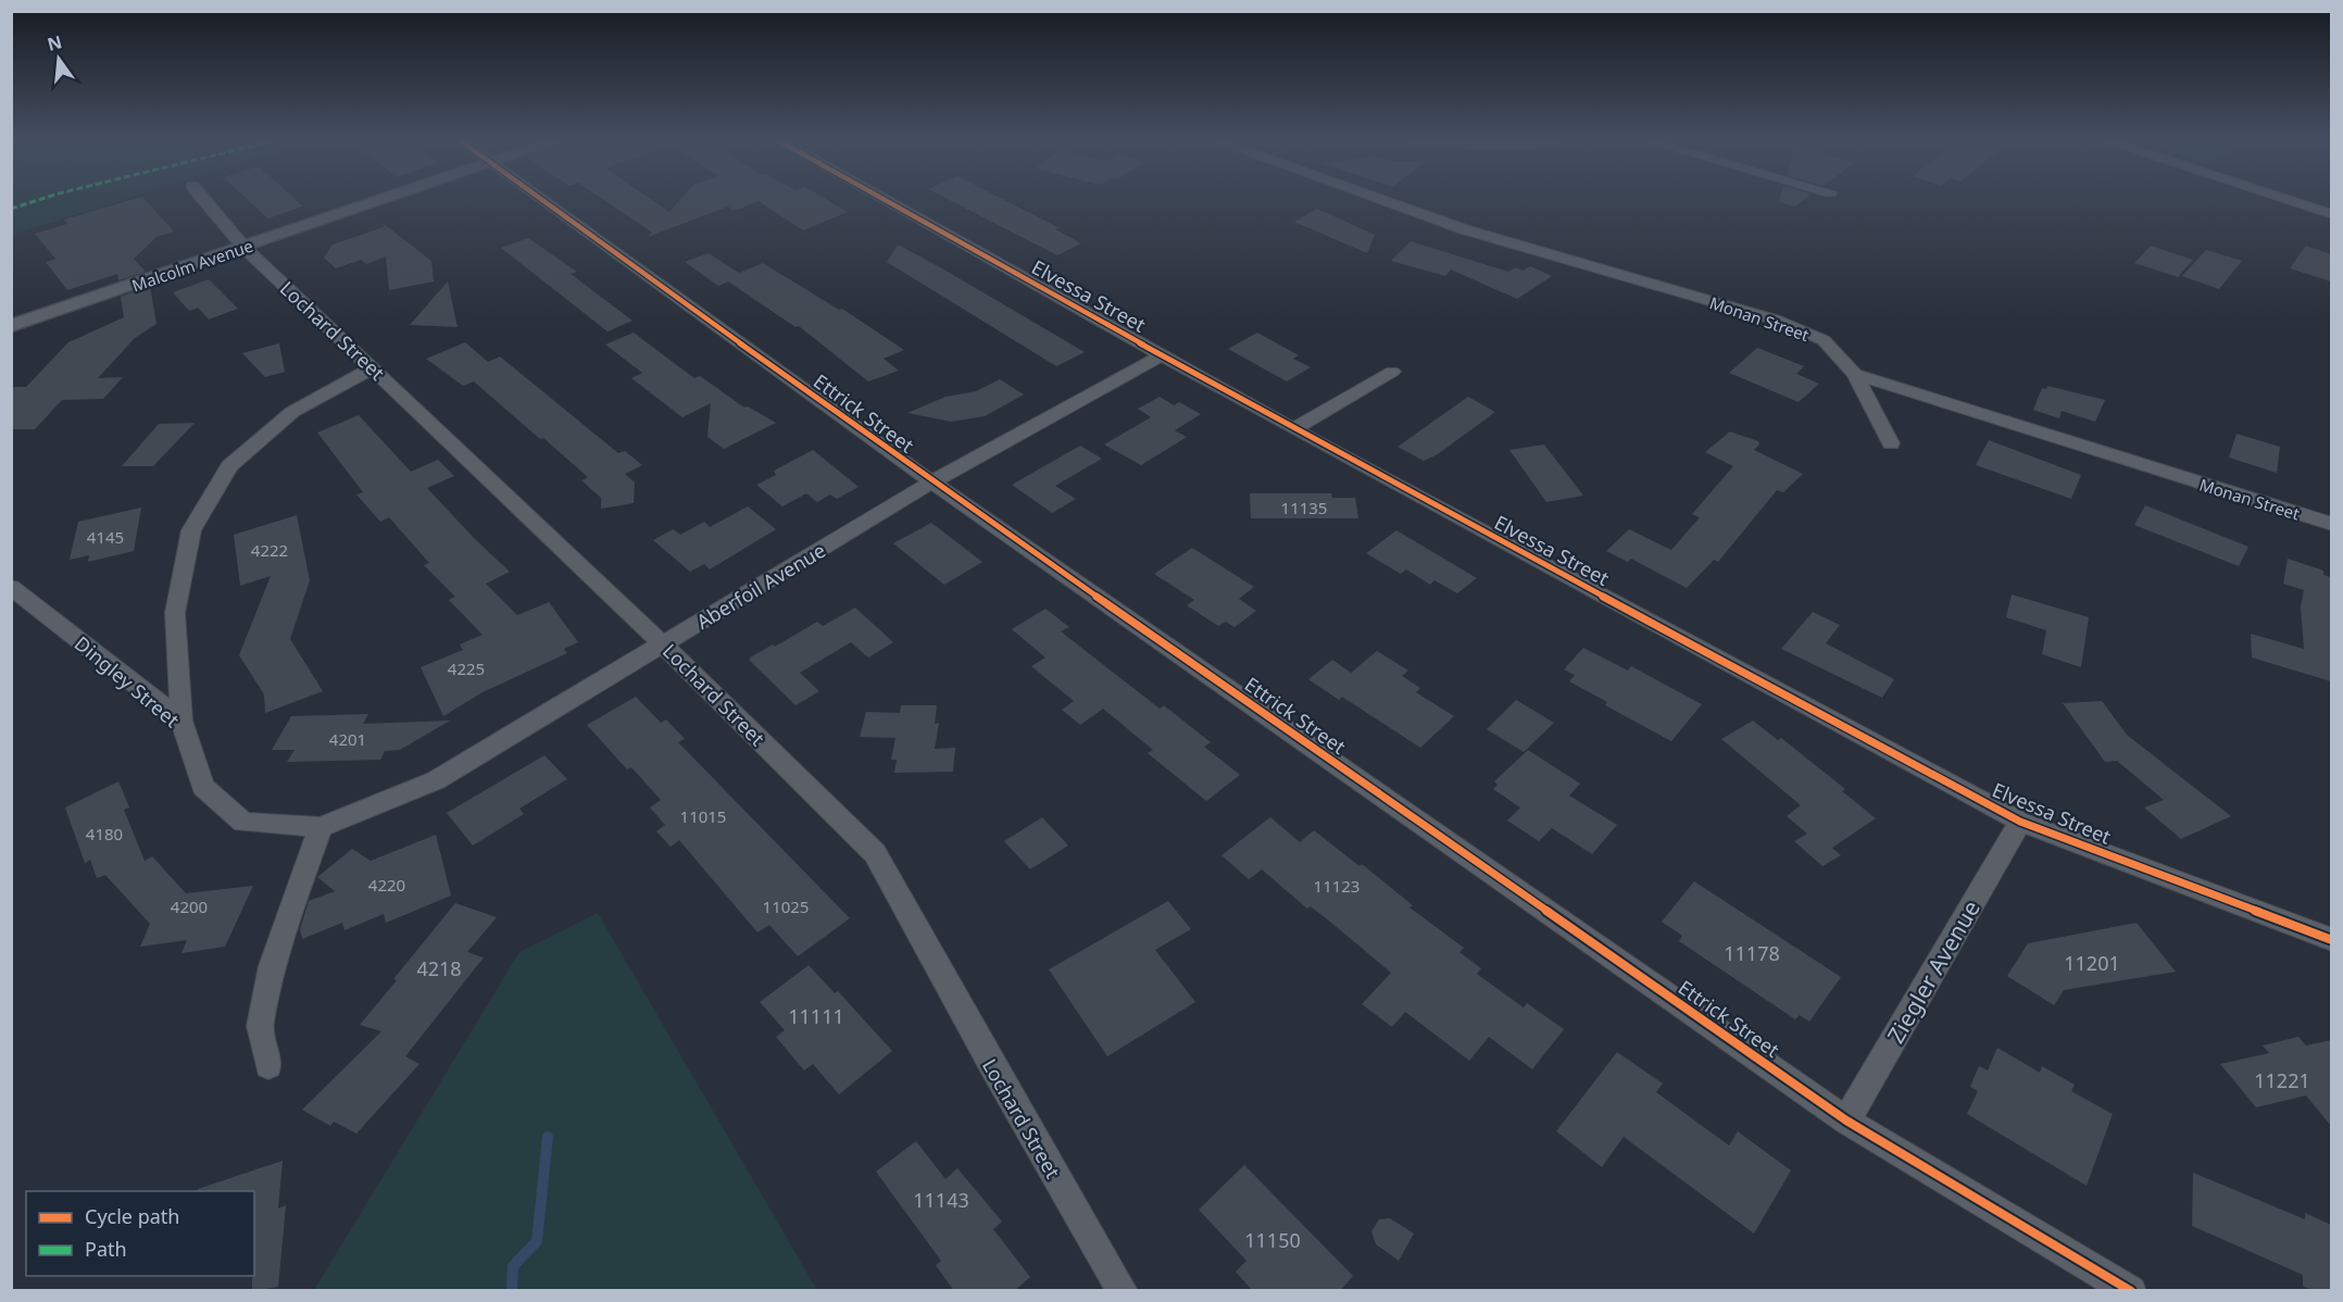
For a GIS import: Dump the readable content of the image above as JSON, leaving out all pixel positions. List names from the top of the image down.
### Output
{
  "streets": {
    "street": [
      "Malcolm Avenue",
      "Elvessa Street",
      "Monan Street",
      "Lochard Street",
      "Ettrick Street",
      "Aberfoil Avenue",
      "Dingley Street",
      "Ziegler Avenue"
    ]
  },
  "crossings": [
    ["Malcolm Avenue", "Lochard Street"],
    ["Elvessa Street", "Aberfoil Avenue"],
    ["Elvessa Street", "Ziegler Avenue"],
    ["Lochard Street", "Aberfoil Avenue"],
    ["Ettrick Street", "Aberfoil Avenue"],
    ["Ettrick Street", "Ziegler Avenue"],
    ["Aberfoil Avenue", "Dingley Street"]
  ],
  "house_numbers": [
    "11135",
    "4145",
    "4222",
    "4225",
    "4201",
    "11015",
    "4180",
    "4220",
    "11123",
    "4200",
    "11025",
    "11178",
    "11201",
    "4218",
    "11111",
    "11221",
    "11143",
    "11150"
  ],
  "legend": ["Cycle path", "Path"],
  "north": "top"
}
